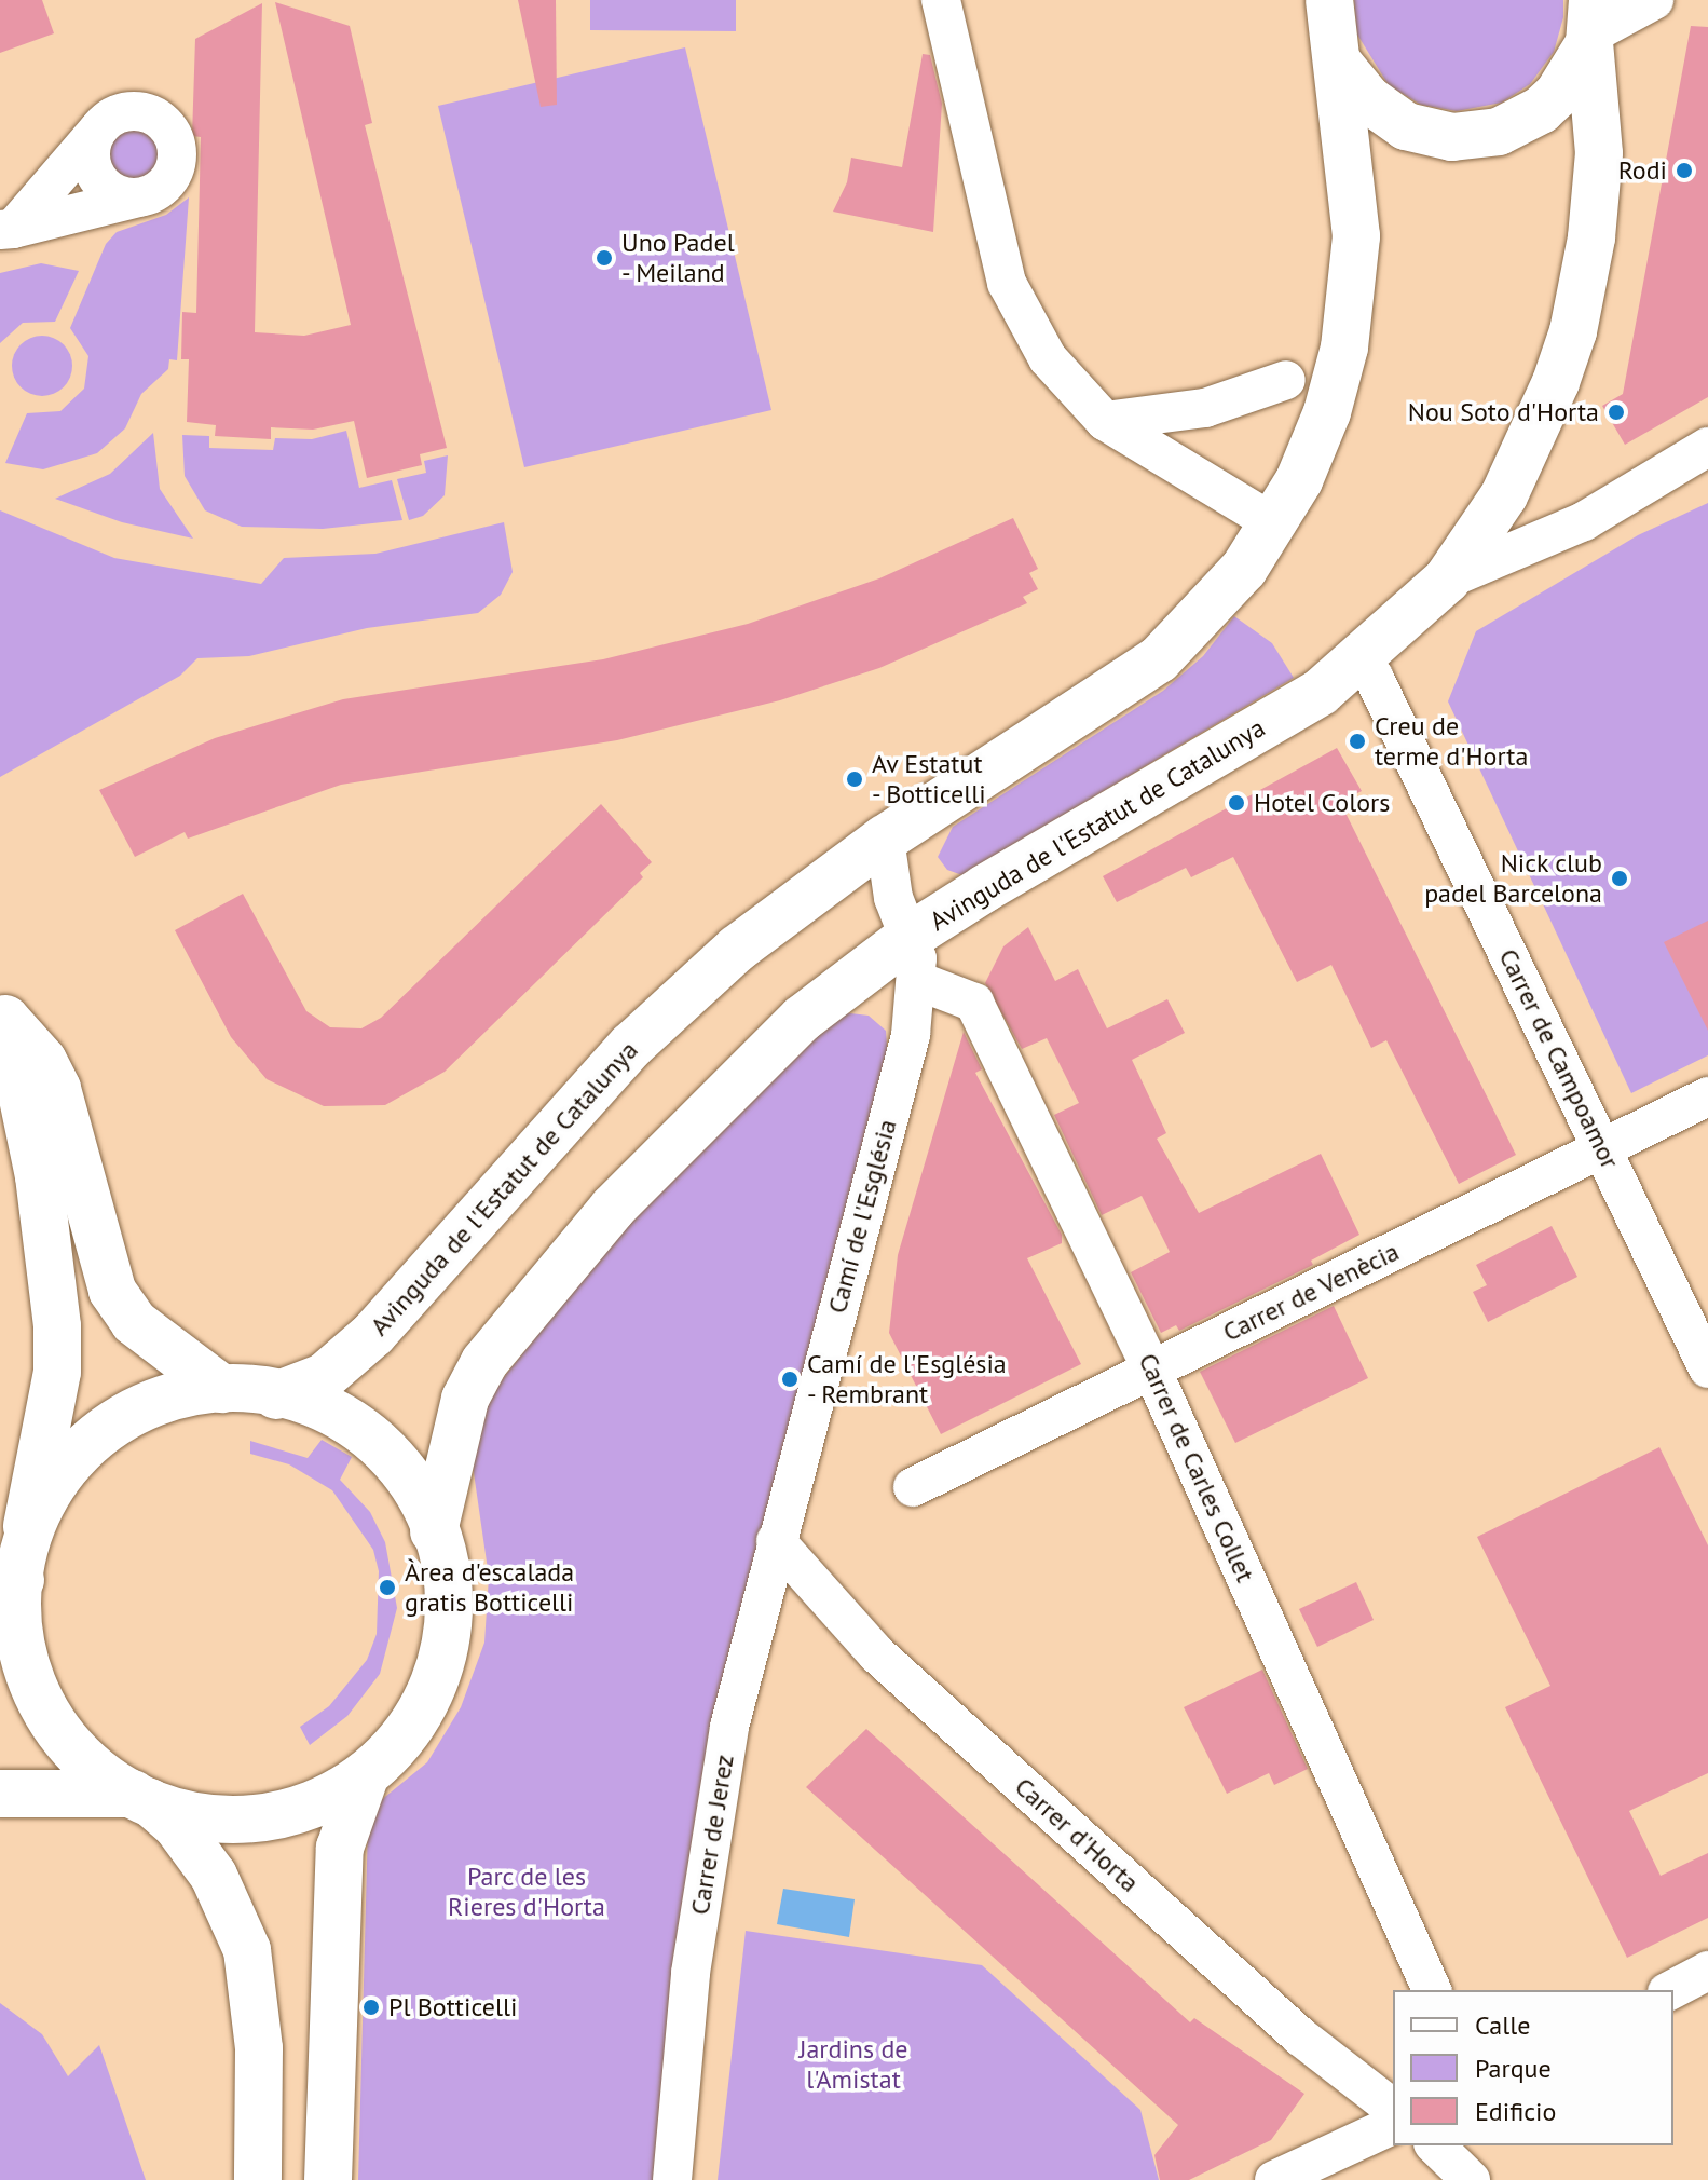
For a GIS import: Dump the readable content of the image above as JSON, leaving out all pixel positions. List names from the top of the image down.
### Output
{
  "streets": {
    "main road": ["Avinguda de l'Estatut de Catalunya"],
    "street": [
      "Carrer de Campoamor",
      "Camí de l'Església",
      "Carrer de Venècia",
      "Carrer de Carles Collet",
      "Carrer de Jerez",
      "Carrer d'Horta"
    ]
  },
  "crossings": [
    ["Avinguda de l'Estatut de Catalunya", "Carrer de Campoamor"],
    ["Avinguda de l'Estatut de Catalunya", "Camí de l'Església"],
    ["Carrer de Campoamor", "Carrer de Venècia"],
    ["Camí de l'Església", "Carrer de Carles Collet"],
    ["Camí de l'Església", "Carrer de Jerez"],
    ["Carrer de Venècia", "Carrer de Carles Collet"],
    ["Carrer de Jerez", "Carrer d'Horta"]
  ],
  "parks": ["Parc de les Rieres d'Horta", "Jardins de l'Amistat"],
  "places": [
    "Rodi",
    "Uno Padel - Meiland",
    "Nou Soto d'Horta",
    "Creu de terme d'Horta",
    "Av Estatut - Botticelli",
    "Hotel Colors",
    "Nick club padel Barcelona",
    "Camí de l'Església - Rembrant",
    "Àrea d'escalada gratis Botticelli",
    "Pl Botticelli"
  ],
  "legend": ["Calle", "Parque", "Edificio"]
}
